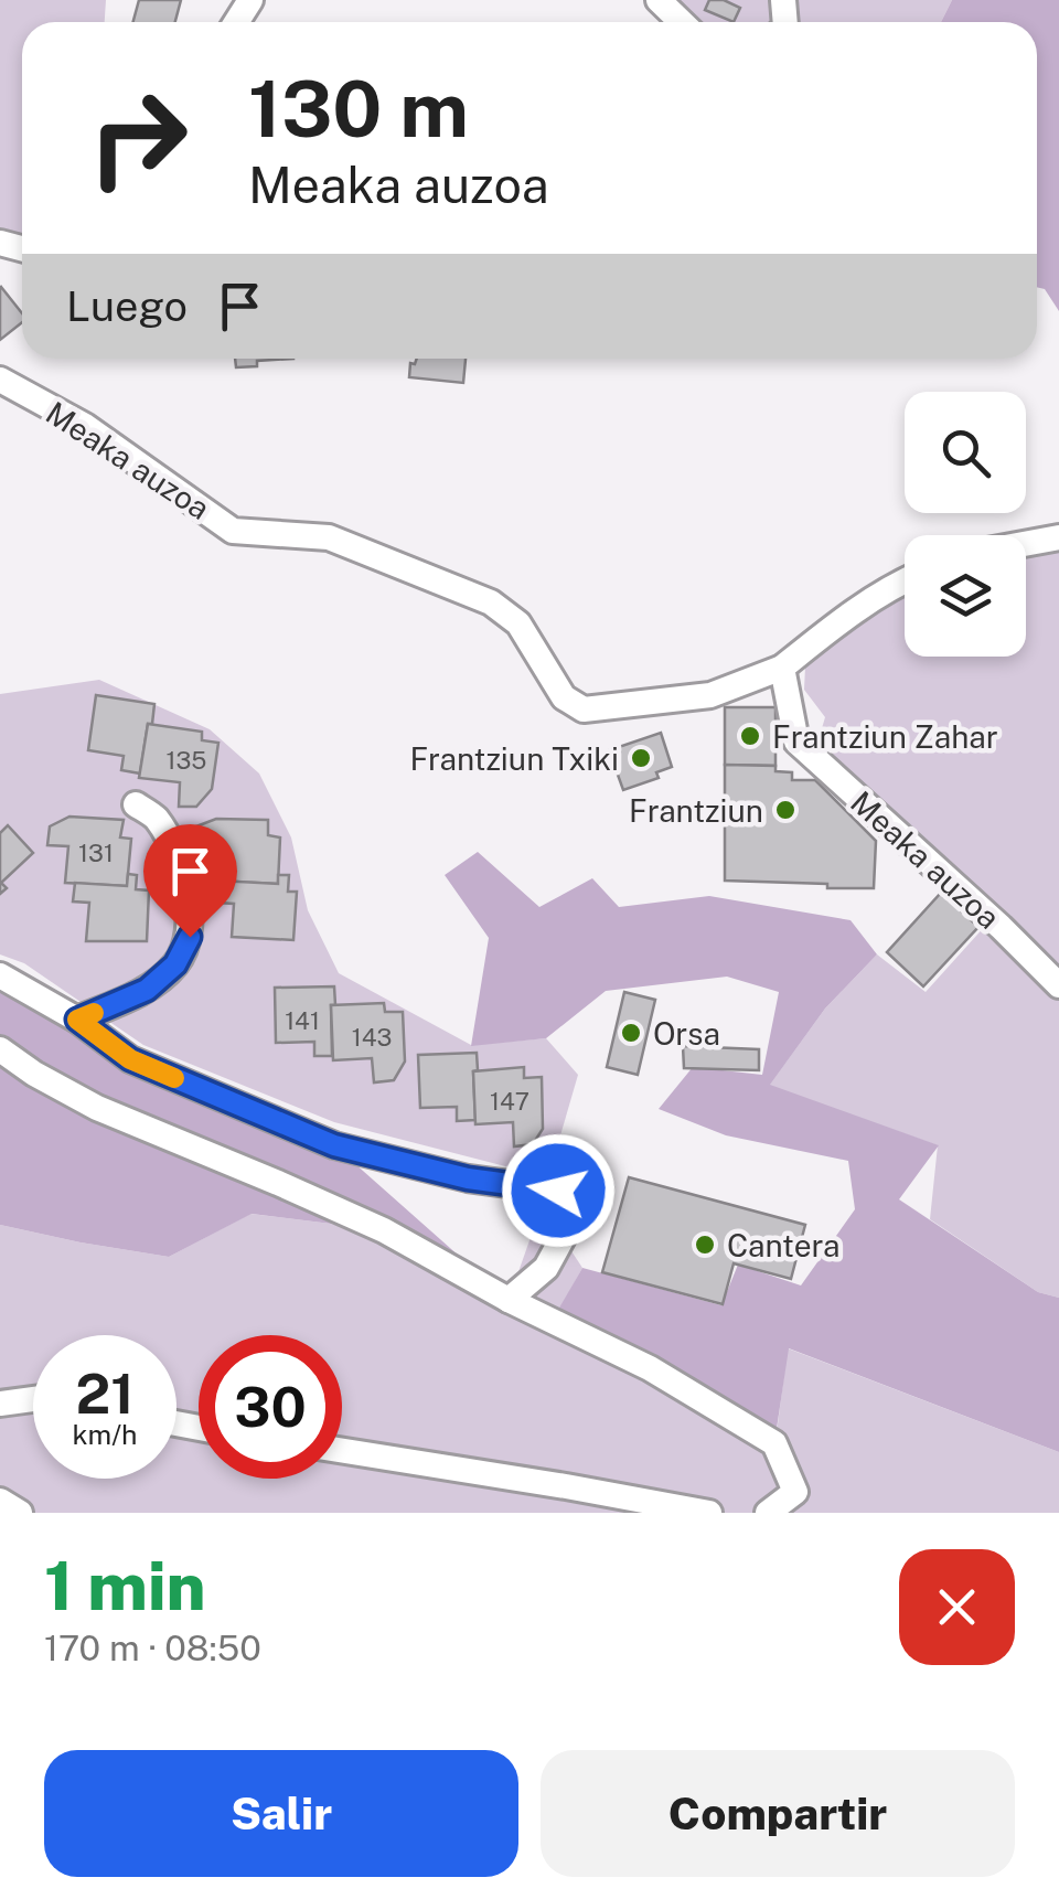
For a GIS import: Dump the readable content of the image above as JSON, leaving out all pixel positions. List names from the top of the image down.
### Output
{
  "streets": {
    "street": ["Meaka auzoa"]
  },
  "places": [
    "Frantziun Zahar",
    "Frantziun Txiki",
    "Frantziun",
    "Orsa",
    "Cantera"
  ],
  "house_numbers": [
    "135",
    "131",
    "141",
    "143",
    "147"
  ],
  "page": {
    "turn": ["130 m", "Meaka auzoa"],
    "then": "Luego",
    "speed": "21 km/h",
    "limit": "30",
    "heading": ["1 min", "170 m · 08:50"],
    "buttons": ["Salir", "Compartir"]
  }
}
